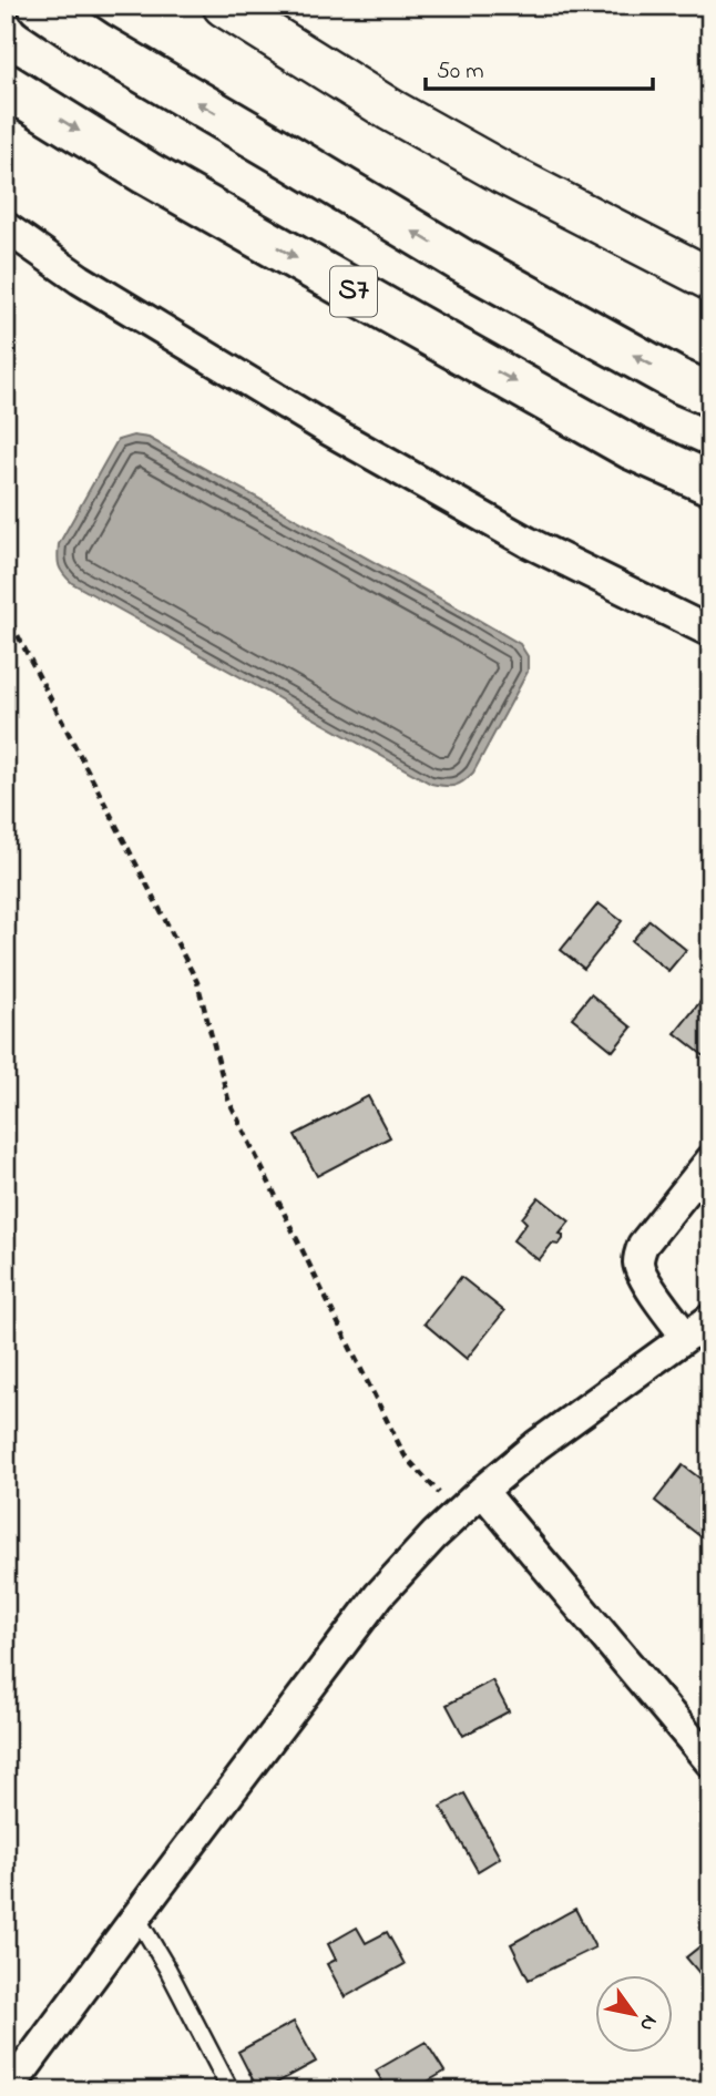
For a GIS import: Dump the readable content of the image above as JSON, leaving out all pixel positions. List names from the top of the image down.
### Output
{
  "streets": {
    "highway": ["S7"]
  },
  "scale_bar": "50 m",
  "north": "bottom right"
}
